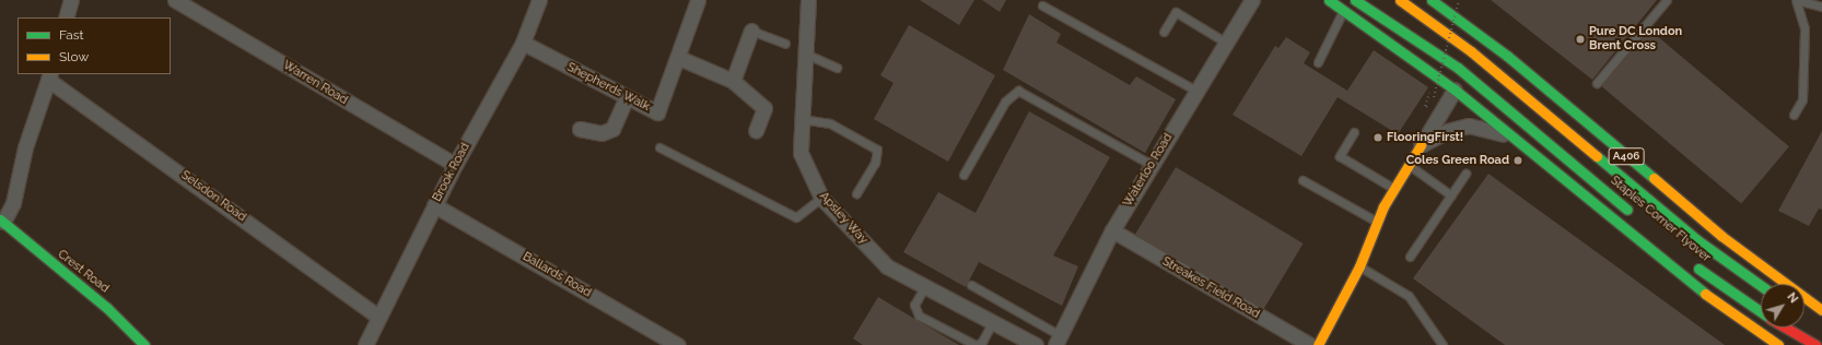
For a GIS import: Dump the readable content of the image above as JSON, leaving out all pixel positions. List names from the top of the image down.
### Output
{
  "streets": {
    "main road": ["A406", "Staples Corner Flyover", "Crest Road"],
    "street": [
      "Warren Road",
      "Shepherds Walk",
      "Waterloo Road",
      "Brook Road",
      "Selsdon Road",
      "Apsley Way",
      "Ballards Road",
      "Streakes Field Road"
    ]
  },
  "crossings": [
    ["Warren Road", "Brook Road"],
    ["Shepherds Walk", "Brook Road"],
    ["Waterloo Road", "Streakes Field Road"],
    ["Brook Road", "Selsdon Road"],
    ["Brook Road", "Ballards Road"]
  ],
  "places": ["Pure DC London Brent Cross", "FlooringFirst!", "Coles Green Road"],
  "legend": ["Fast", "Slow"],
  "north": "top right"
}
